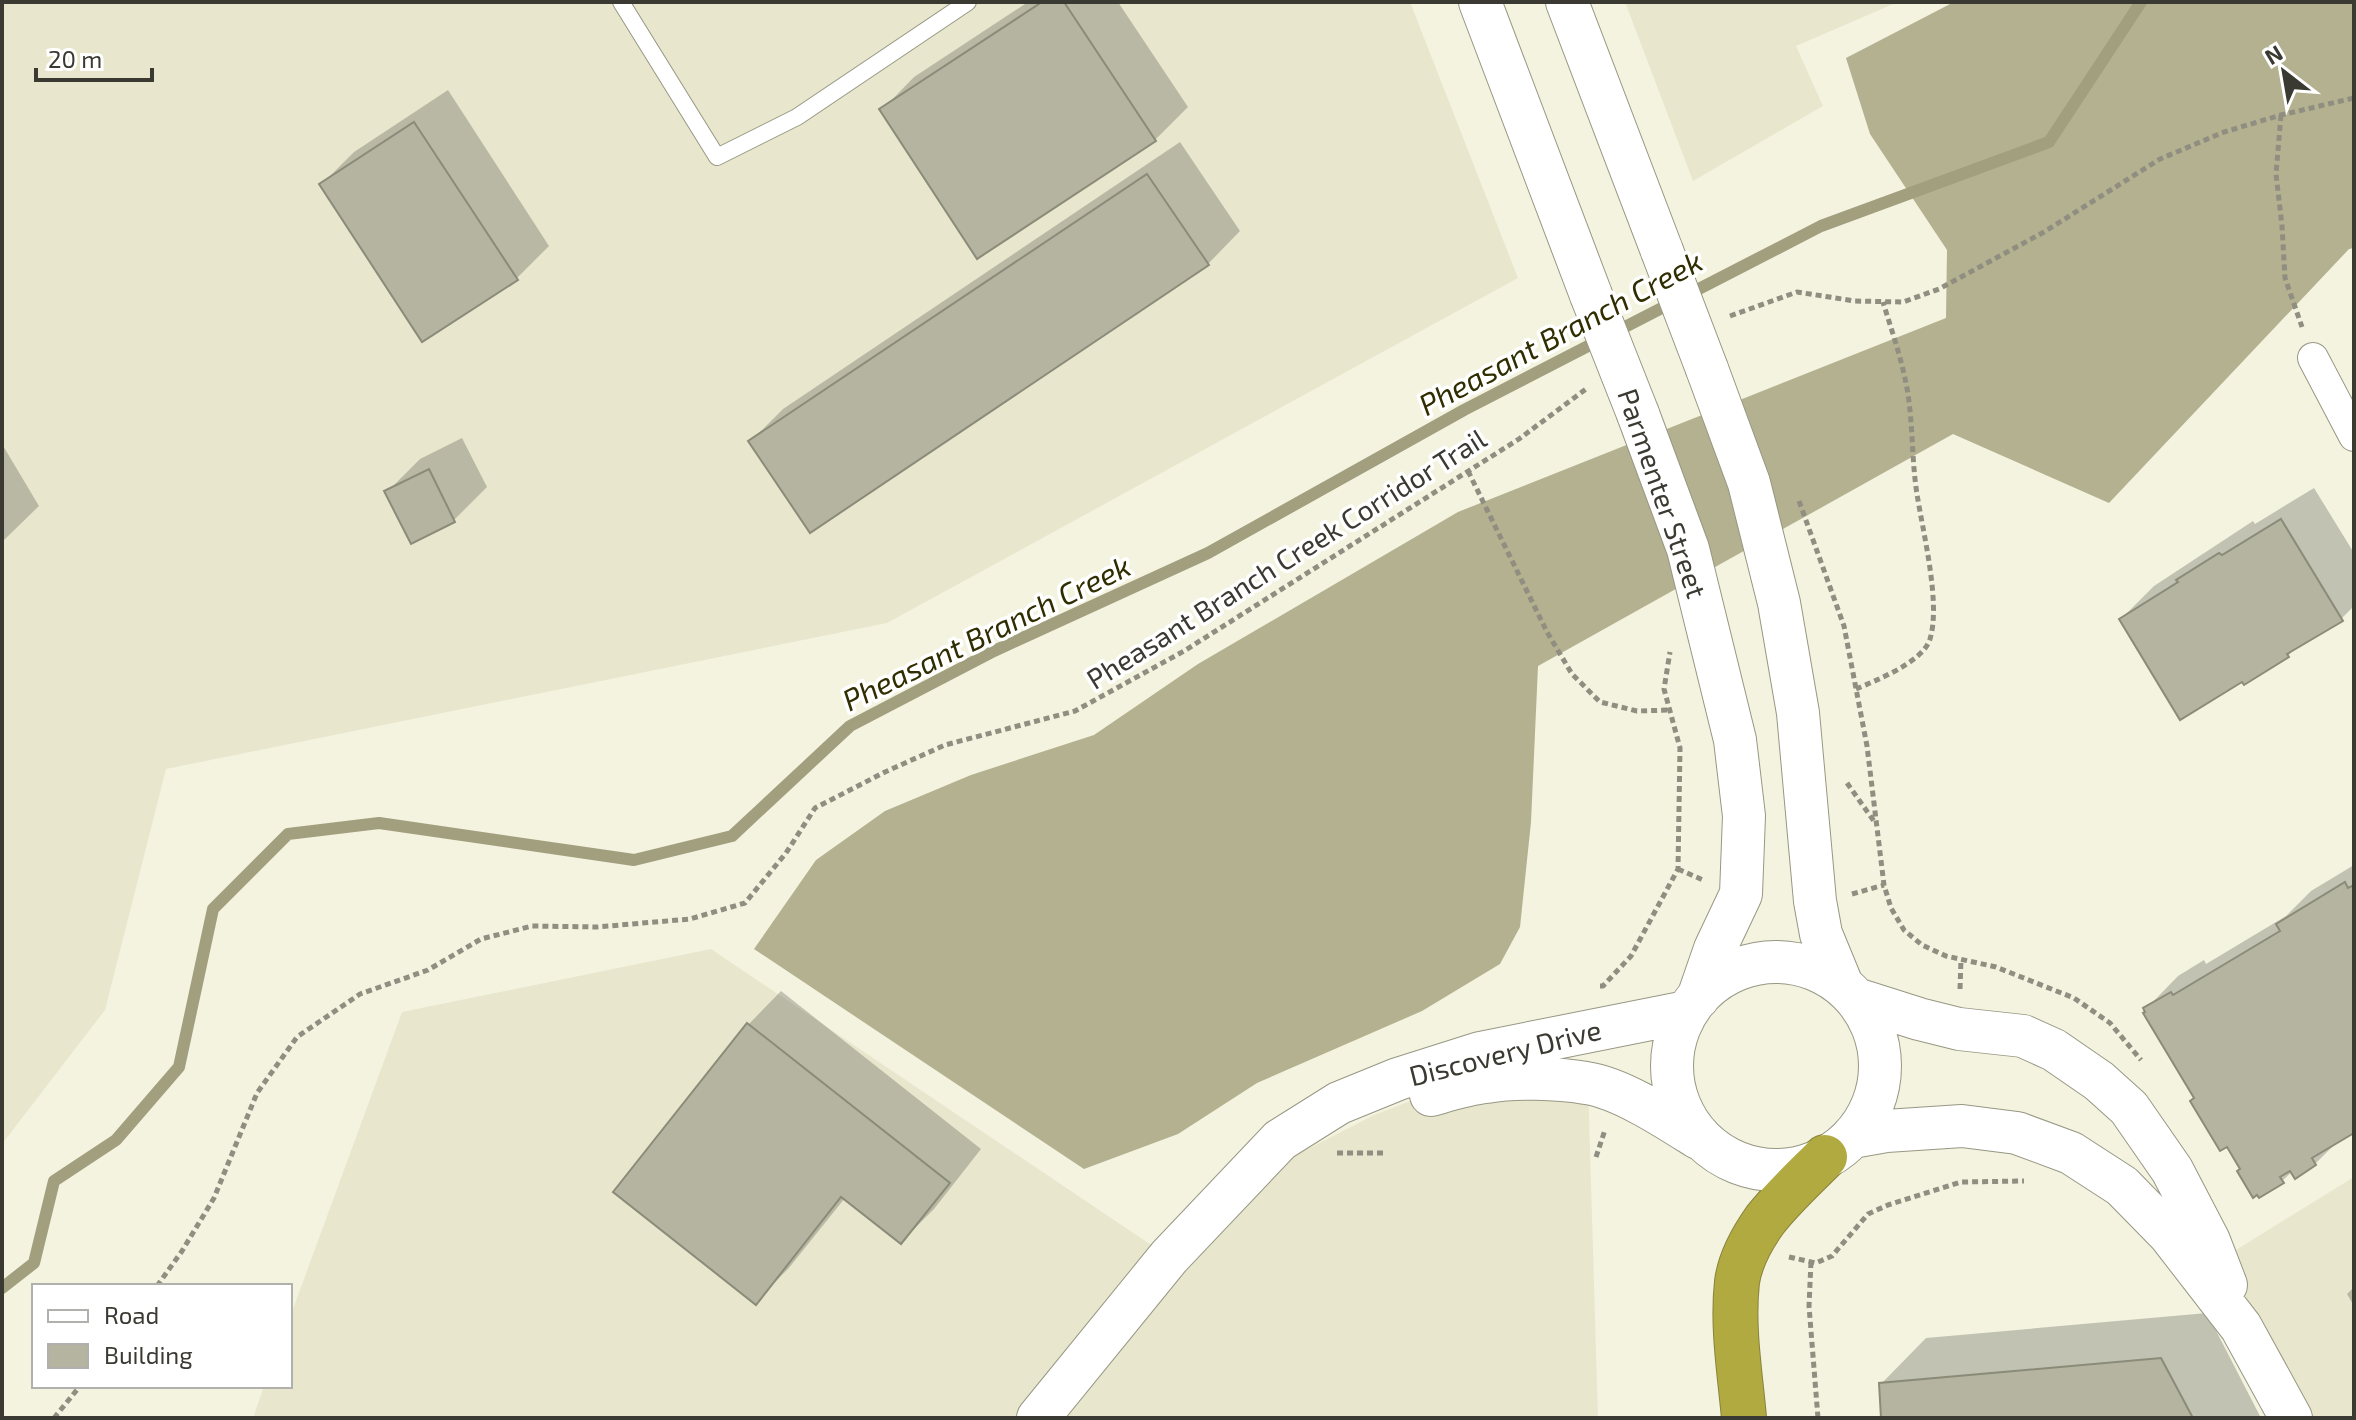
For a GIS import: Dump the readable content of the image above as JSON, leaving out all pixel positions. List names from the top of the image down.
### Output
{
  "streets": {
    "street": ["Parmenter Street", "Discovery Drive"],
    "path": ["Pheasant Branch Creek Corridor Trail"]
  },
  "crossings": [
    ["Parmenter Street", "Discovery Drive"]
  ],
  "water": ["Pheasant Branch Creek"],
  "legend": ["Road", "Building"],
  "scale_bar": "20 m",
  "north": "top left"
}
